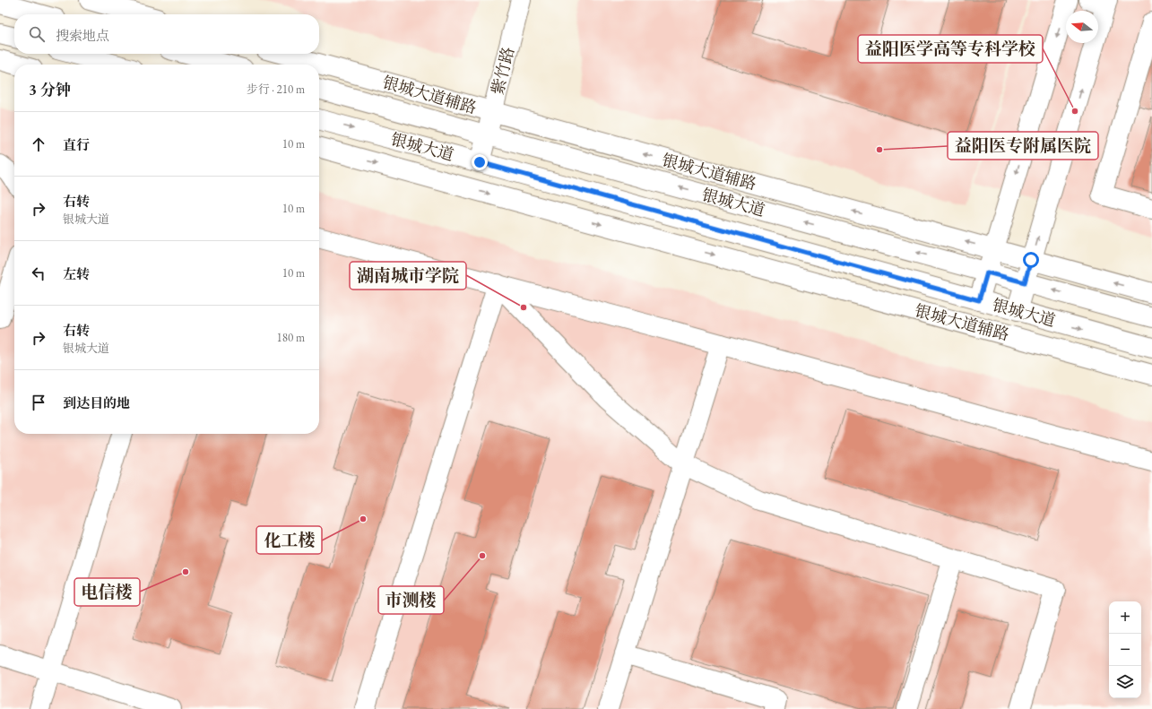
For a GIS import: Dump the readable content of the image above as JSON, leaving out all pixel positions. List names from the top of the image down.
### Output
{
  "streets": {
    "street": ["紫竹路", "银城大道辅路", "银城大道"]
  },
  "crossings": [
    ["紫竹路", "银城大道辅路"],
    ["紫竹路", "银城大道"]
  ],
  "places": [
    "益阳医学高等专科学校",
    "益阳医专附属医院",
    "湖南城市学院",
    "化工楼",
    "市测楼",
    "电信楼"
  ],
  "north": "left",
  "page": {
    "search": "搜索地点",
    "heading": ["3 分钟", "步行 · 210 m"],
    "list": [
      ["直行", "10 m"],
      ["右转", "银城大道", "10 m"],
      ["左转", "10 m"],
      ["右转", "银城大道", "180 m"],
      "到达目的地"
    ],
    "map_buttons": ["+", "−"]
  }
}
